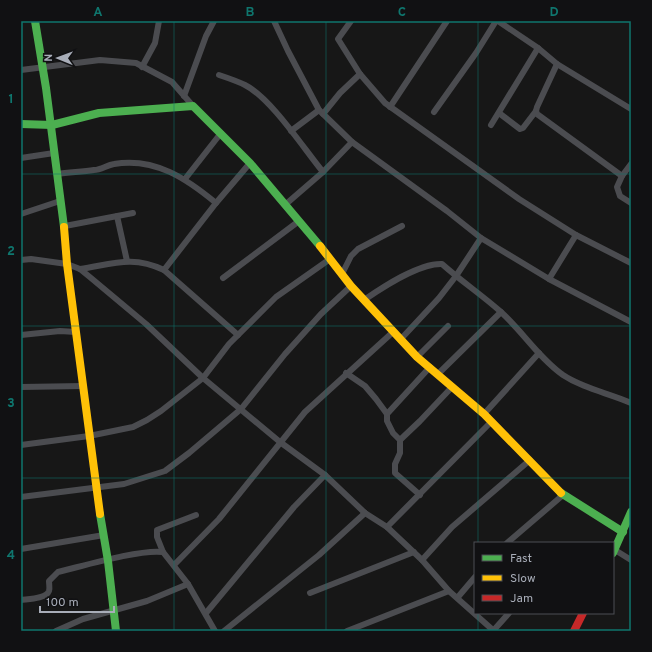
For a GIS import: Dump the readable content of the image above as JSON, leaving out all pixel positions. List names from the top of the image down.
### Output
{
  "legend": ["Fast", "Slow", "Jam"],
  "scale_bar": "100 m",
  "north": "left",
  "grid": {
    "columns": [
      "A",
      "B",
      "C",
      "D"
    ],
    "rows": [
      "1",
      "2",
      "3",
      "4"
    ]
  }
}
